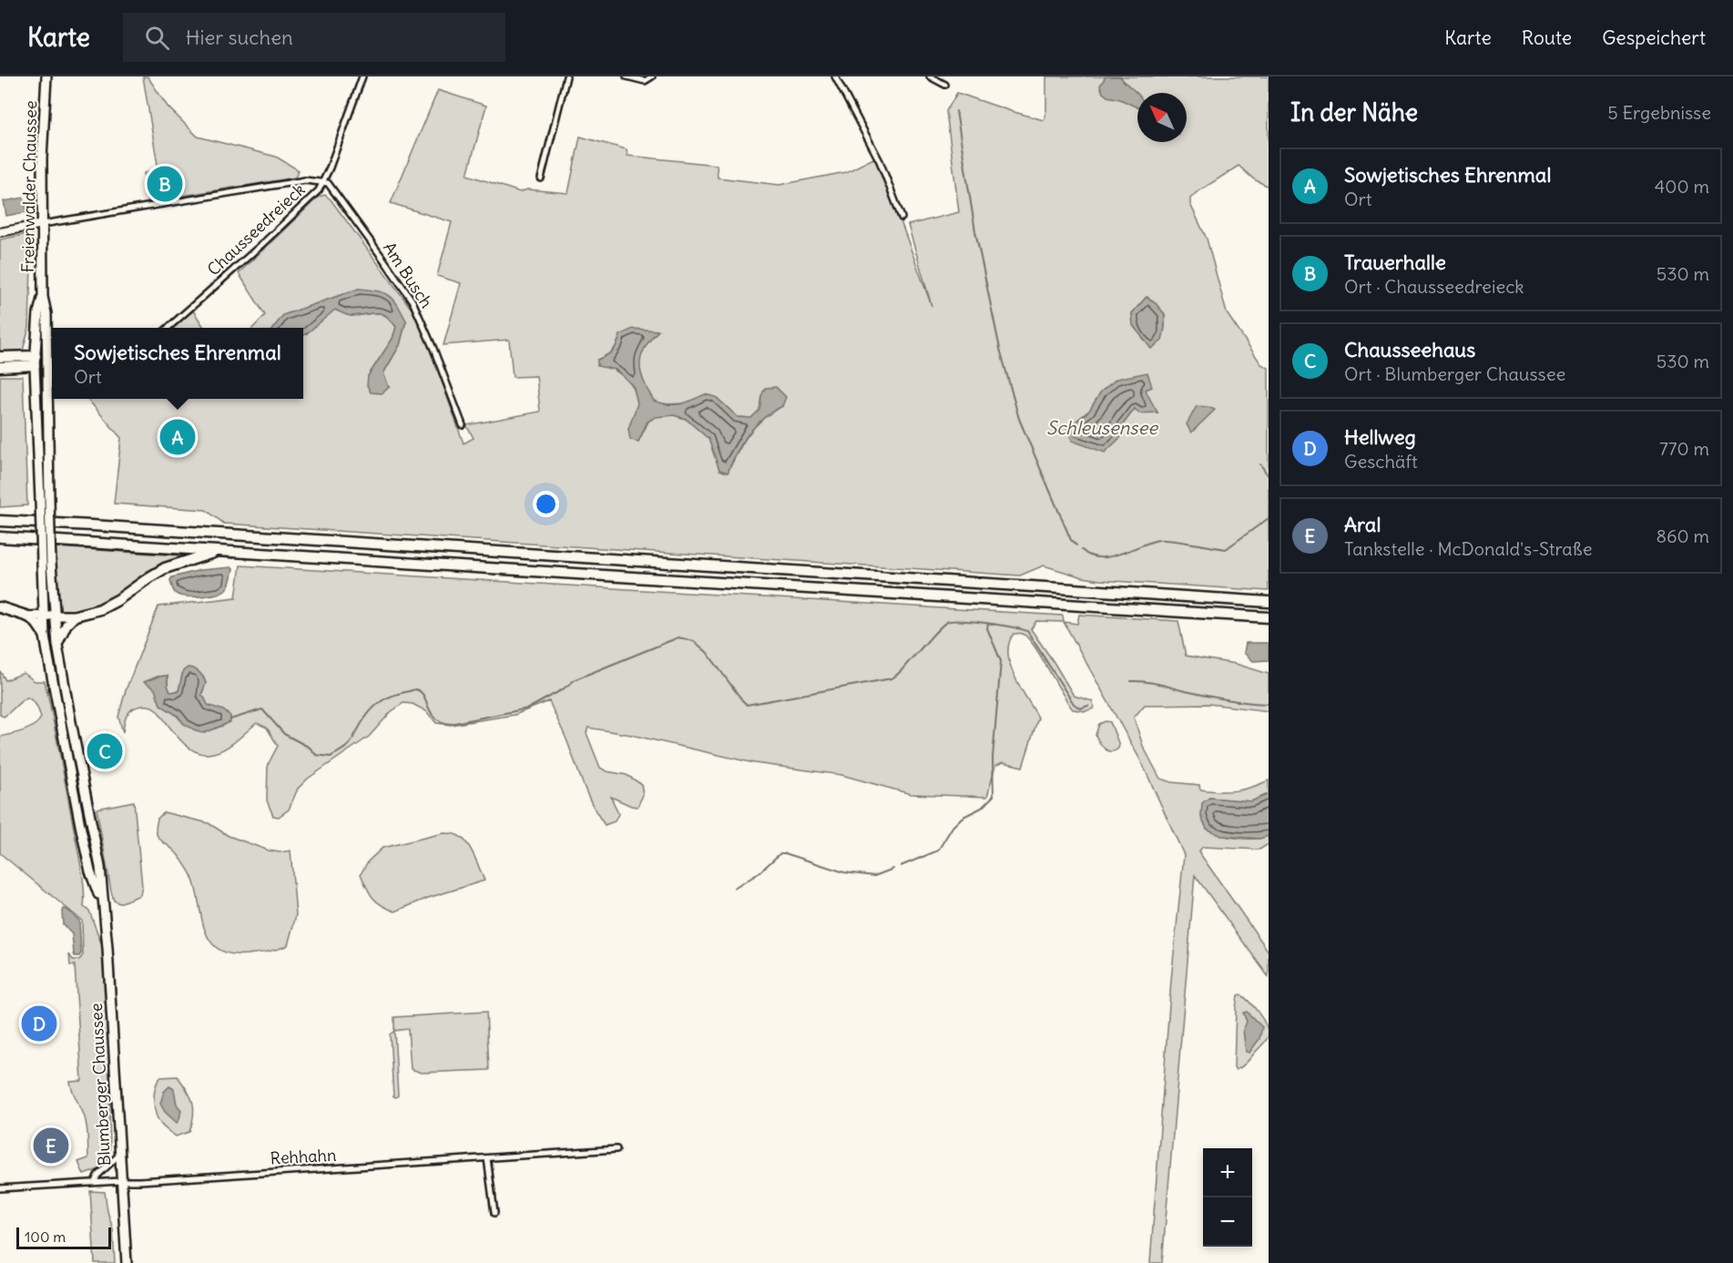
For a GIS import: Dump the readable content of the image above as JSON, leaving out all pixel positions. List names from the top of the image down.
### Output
{
  "streets": {
    "main road": ["Freienwalder Chaussee", "Blumberger Chaussee"],
    "street": ["Chausseedreieck", "Am Busch", "Rehhahn"]
  },
  "crossings": [
    ["Freienwalder Chaussee", "Chausseedreieck"],
    ["Chausseedreieck", "Am Busch"],
    ["Blumberger Chaussee", "Rehhahn"]
  ],
  "water": ["Schleusensee"],
  "scale_bar": "100 m",
  "north": "top left",
  "page": {
    "header": "Karte",
    "search": "Hier suchen",
    "nav": ["Karte", "Route", "Gespeichert"],
    "heading": ["In der Nähe", "5 Ergebnisse"],
    "list": [
      {
        "mark": "A",
        "name": "Sowjetisches Ehrenmal",
        "note": "Ort",
        "value": "400 m"
      },
      {
        "mark": "B",
        "name": "Trauerhalle",
        "note": "Ort · Chausseedreieck",
        "value": "530 m"
      },
      {
        "mark": "C",
        "name": "Chausseehaus",
        "note": "Ort · Blumberger Chaussee",
        "value": "530 m"
      },
      {
        "mark": "D",
        "name": "Hellweg",
        "note": "Geschäft",
        "value": "770 m"
      },
      {
        "mark": "E",
        "name": "Aral",
        "note": "Tankstelle · McDonald's-Straße",
        "value": "860 m"
      }
    ],
    "pins": [
      "B",
      "A",
      "C",
      "D",
      "E"
    ],
    "popup": ["Sowjetisches Ehrenmal", "Ort"],
    "map_buttons": ["+", "−"],
    "scale": "100 m"
  }
}
